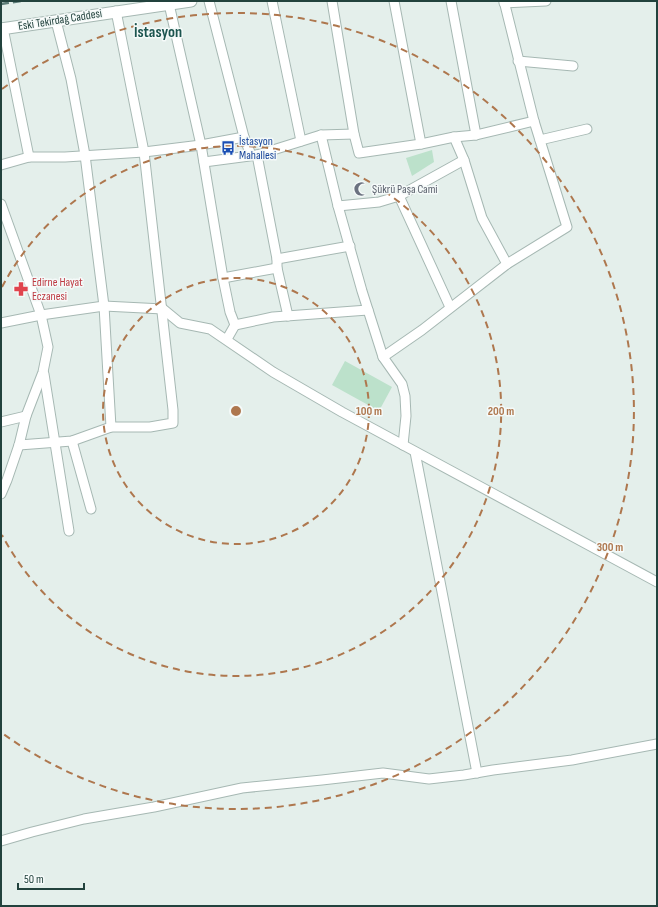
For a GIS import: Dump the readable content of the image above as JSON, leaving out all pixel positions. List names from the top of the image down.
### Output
{
  "streets": {
    "street": ["Eski Tekirdağ Caddesi"]
  },
  "districts": ["İstasyon"],
  "places": {
    "bus stop": ["İstasyon Mahallesi"],
    "mosque": ["Şükrü Paşa Cami"],
    "pharmacy": ["Edirne Hayat Eczanesi"]
  },
  "scale_bar": "50 m",
  "rings": ["100 m", "200 m", "300 m"]
}
